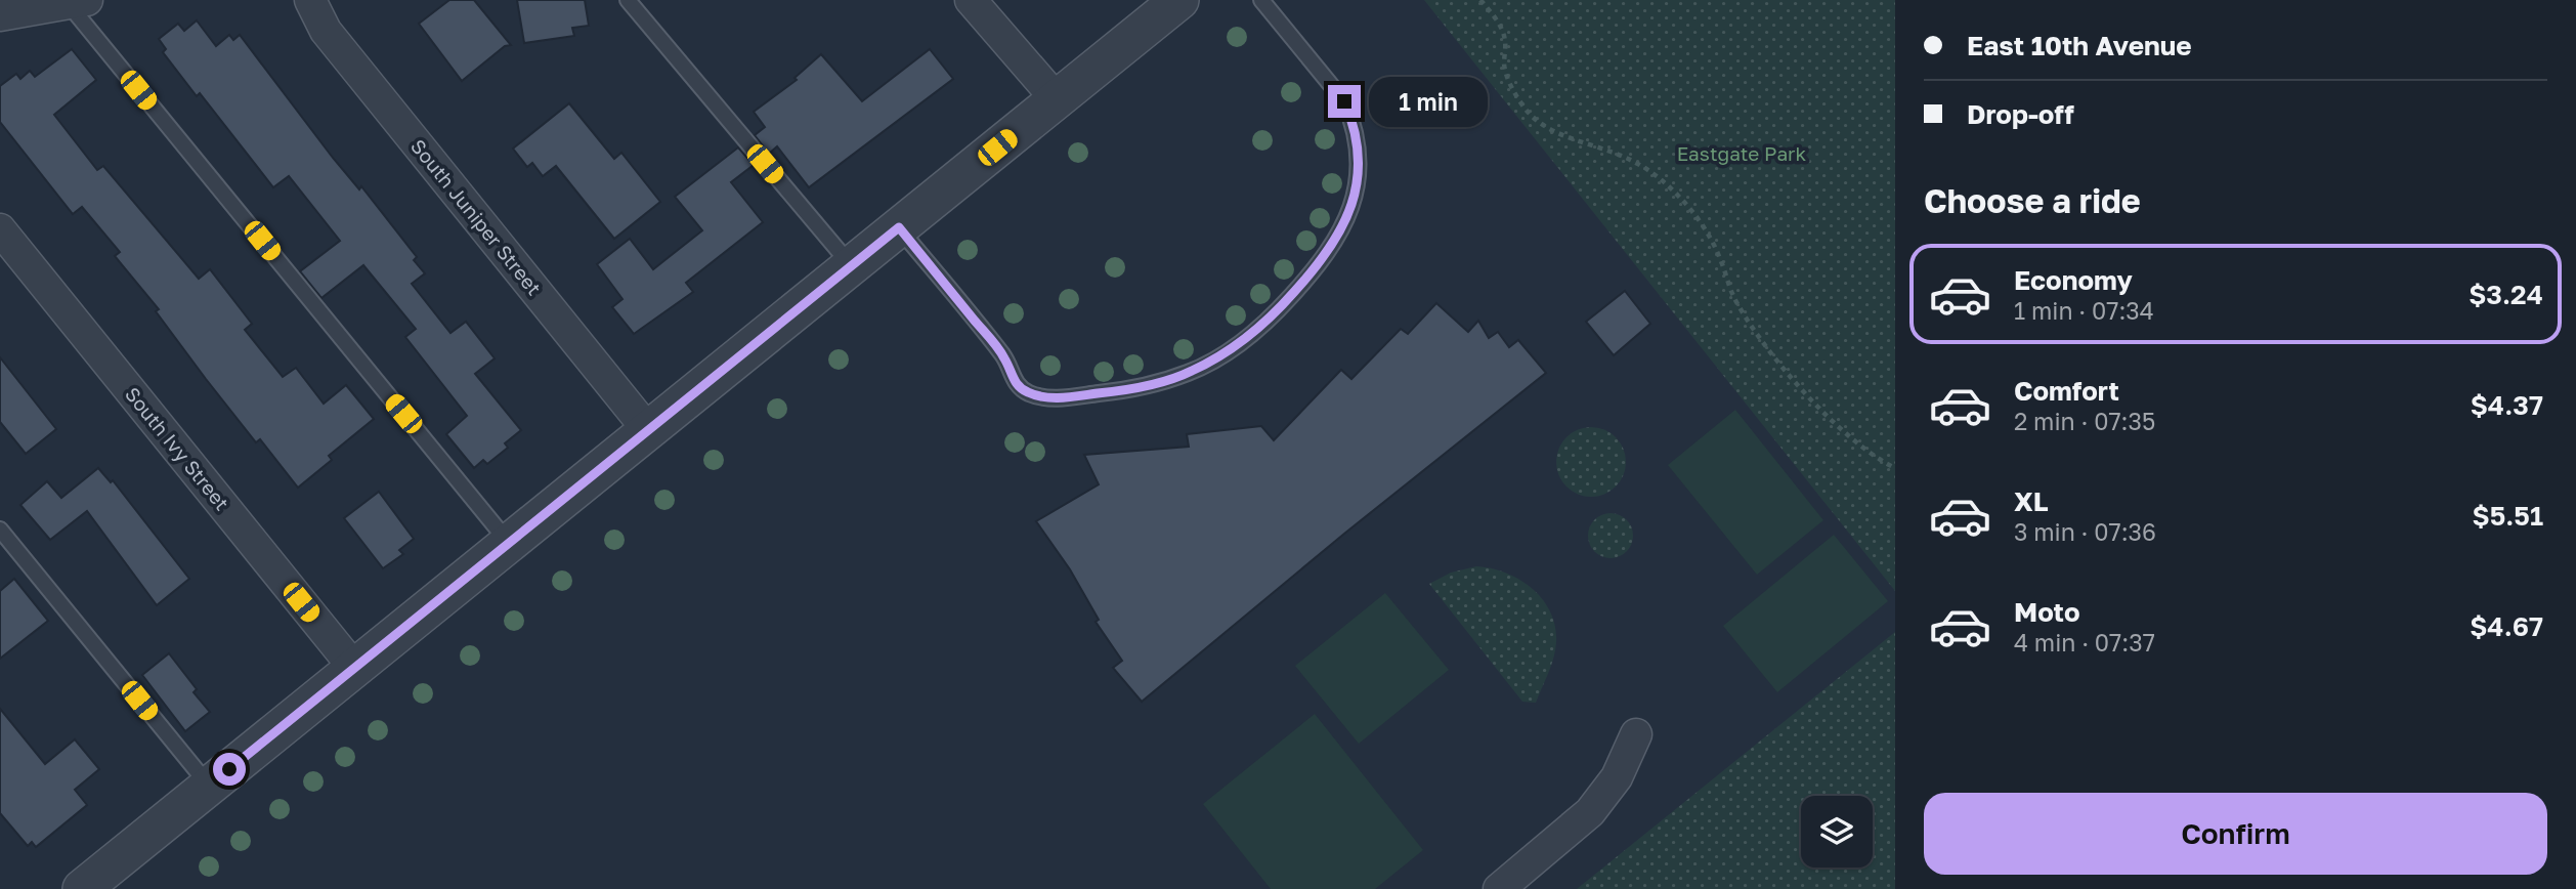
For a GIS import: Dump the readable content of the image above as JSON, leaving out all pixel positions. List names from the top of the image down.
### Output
{
  "streets": {
    "street": ["South Juniper Street", "South Ivy Street"]
  },
  "parks": ["Eastgate Park"],
  "page": {
    "banner": ["East 10th Avenue", "Drop-off"],
    "bubble": "1 min",
    "heading": "Choose a ride",
    "list": [
      {
        "name": "Economy",
        "note": "1 min · 07:34",
        "value": "$3.24"
      },
      {
        "name": "Comfort",
        "note": "2 min · 07:35",
        "value": "$4.37"
      },
      {
        "name": "XL",
        "note": "3 min · 07:36",
        "value": "$5.51"
      },
      {
        "name": "Moto",
        "note": "4 min · 07:37",
        "value": "$4.67"
      }
    ],
    "buttons": "Confirm"
  }
}
